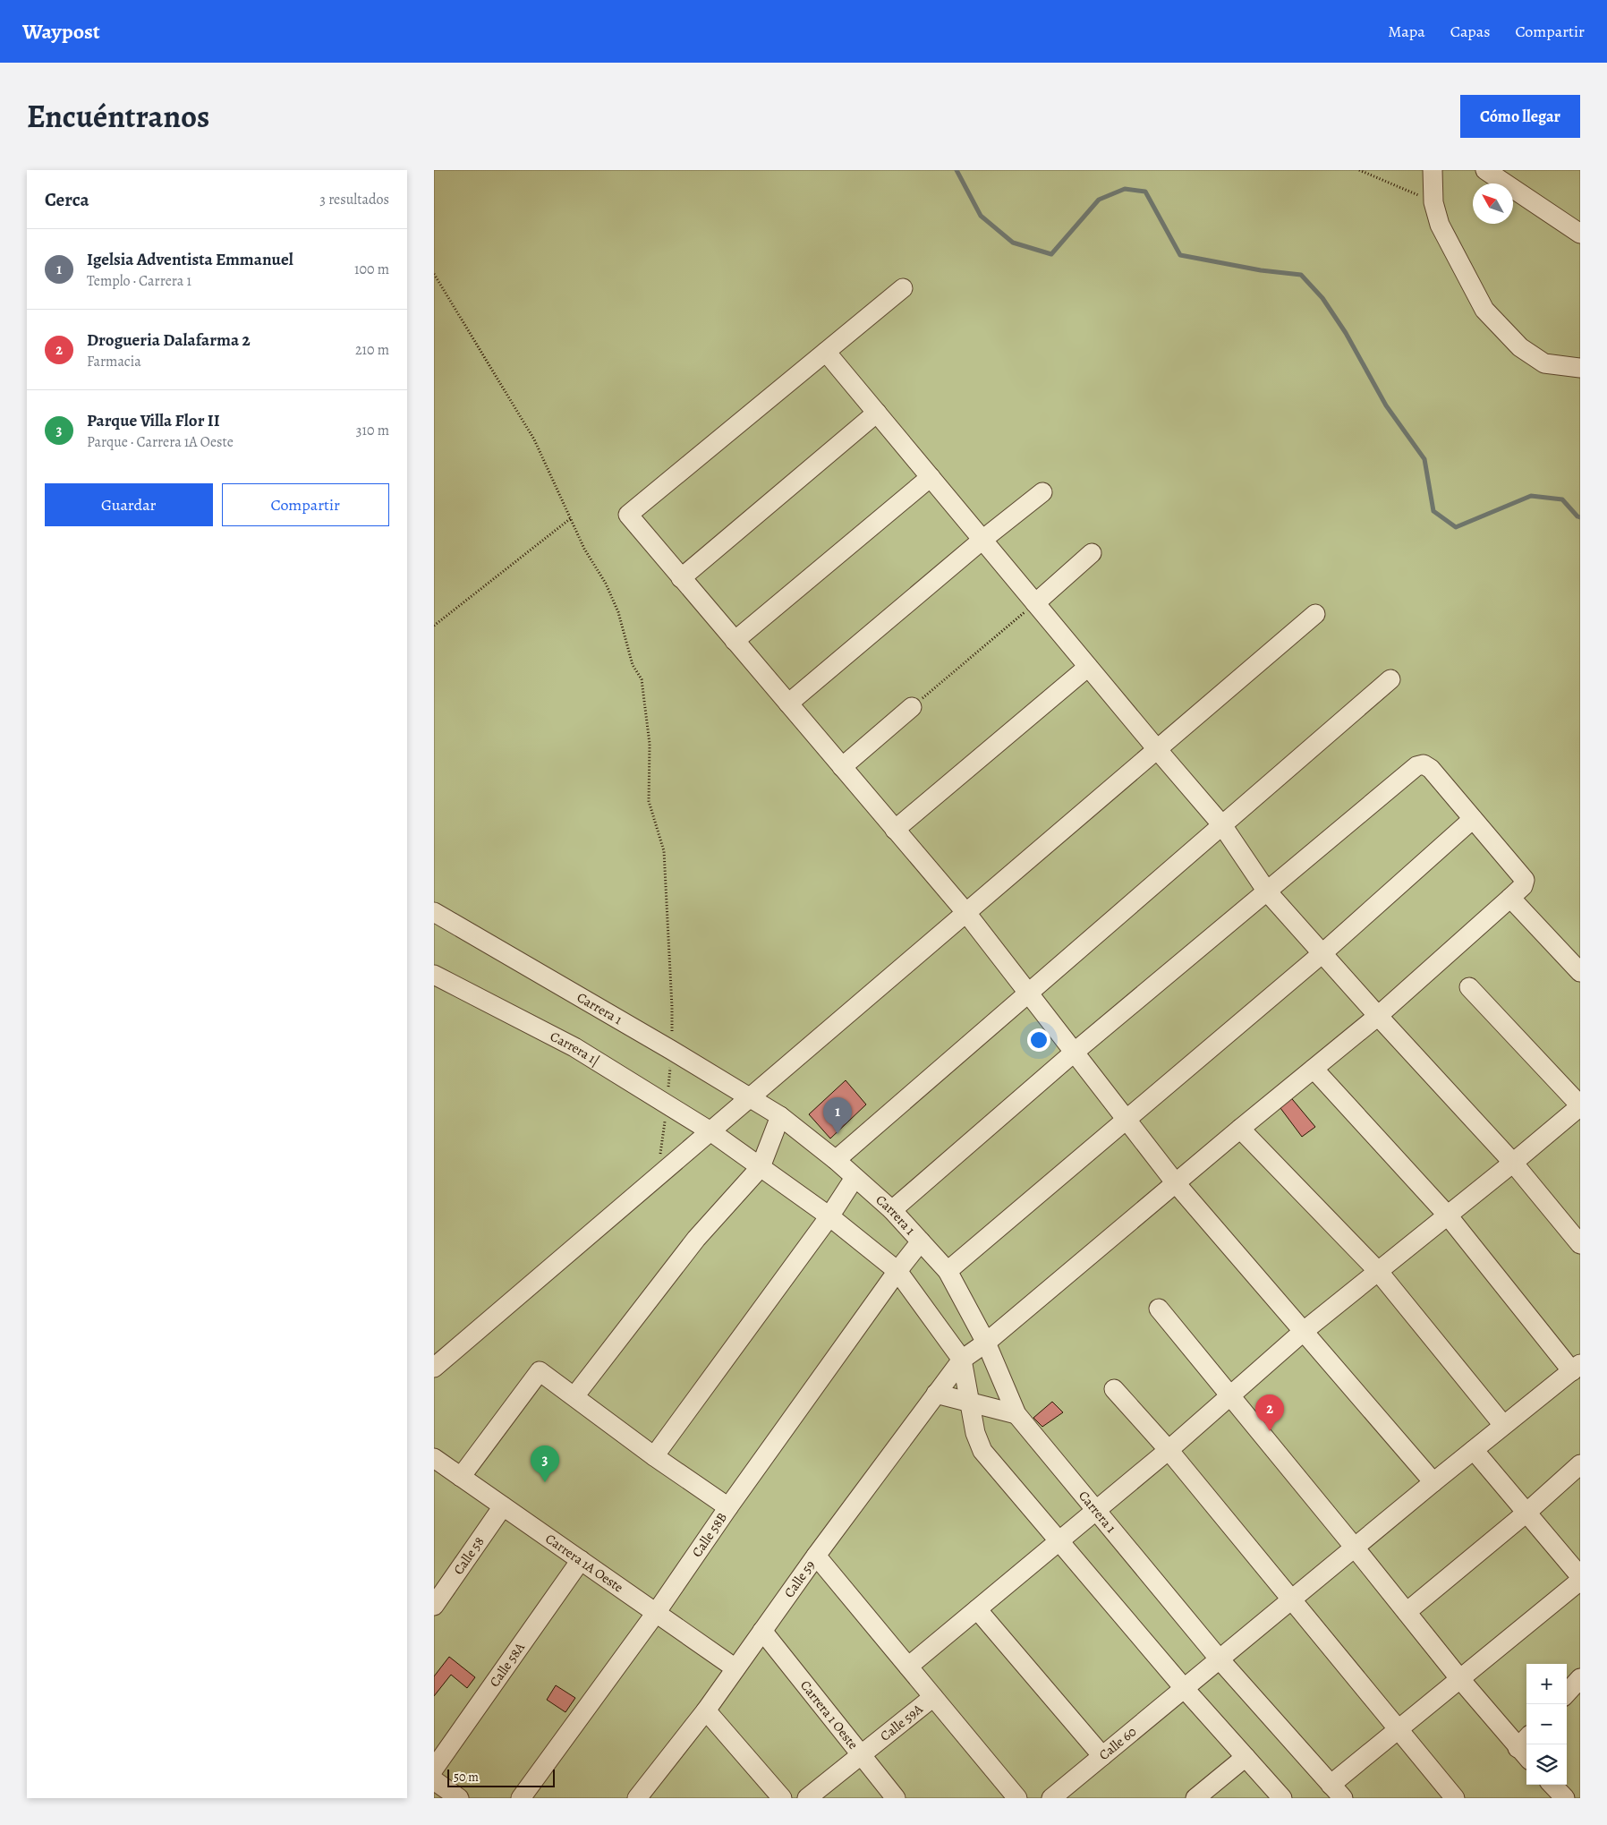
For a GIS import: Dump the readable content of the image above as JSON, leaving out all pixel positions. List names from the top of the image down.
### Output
{
  "streets": {
    "street": [
      "Carrera 1",
      "Carrera 1|",
      "Calle 58B",
      "Calle 58",
      "Carrera 1A Oeste",
      "Calle 59",
      "Calle 58A",
      "Carrera 1 Oeste",
      "Calle 59A",
      "Calle 60"
    ]
  },
  "crossings": [
    ["Carrera 1", "Calle 58B"],
    ["Carrera 1", "Calle 59"],
    ["Carrera 1", "Calle 60"],
    ["Carrera 1|", "Calle 58B"],
    ["Carrera 1|", "Calle 59"],
    ["Calle 58B", "Carrera 1A Oeste"],
    ["Calle 58", "Carrera 1A Oeste"],
    ["Carrera 1A Oeste", "Calle 59"],
    ["Carrera 1A Oeste", "Calle 58A"],
    ["Calle 59", "Carrera 1 Oeste"],
    ["Carrera 1 Oeste", "Calle 59A"]
  ],
  "scale_bar": "50 m",
  "north": "top left",
  "page": {
    "header": "Waypost",
    "nav": ["Mapa", "Capas", "Compartir"],
    "title": "Encuéntranos",
    "buttons": [
      "Cómo llegar",
      ["Guardar", "Compartir"]
    ],
    "heading": ["Cerca", "3 resultados"],
    "list": [
      {
        "mark": "1",
        "name": "Igelsia Adventista Emmanuel",
        "note": "Templo · Carrera 1",
        "value": "100 m"
      },
      {
        "mark": "2",
        "name": "Drogueria Dalafarma 2",
        "note": "Farmacia",
        "value": "210 m"
      },
      {
        "mark": "3",
        "name": "Parque Villa Flor II",
        "note": "Parque · Carrera 1A Oeste",
        "value": "310 m"
      }
    ],
    "pins": ["1", "2", "3"],
    "map_buttons": ["+", "−"],
    "scale": "50 m"
  }
}
